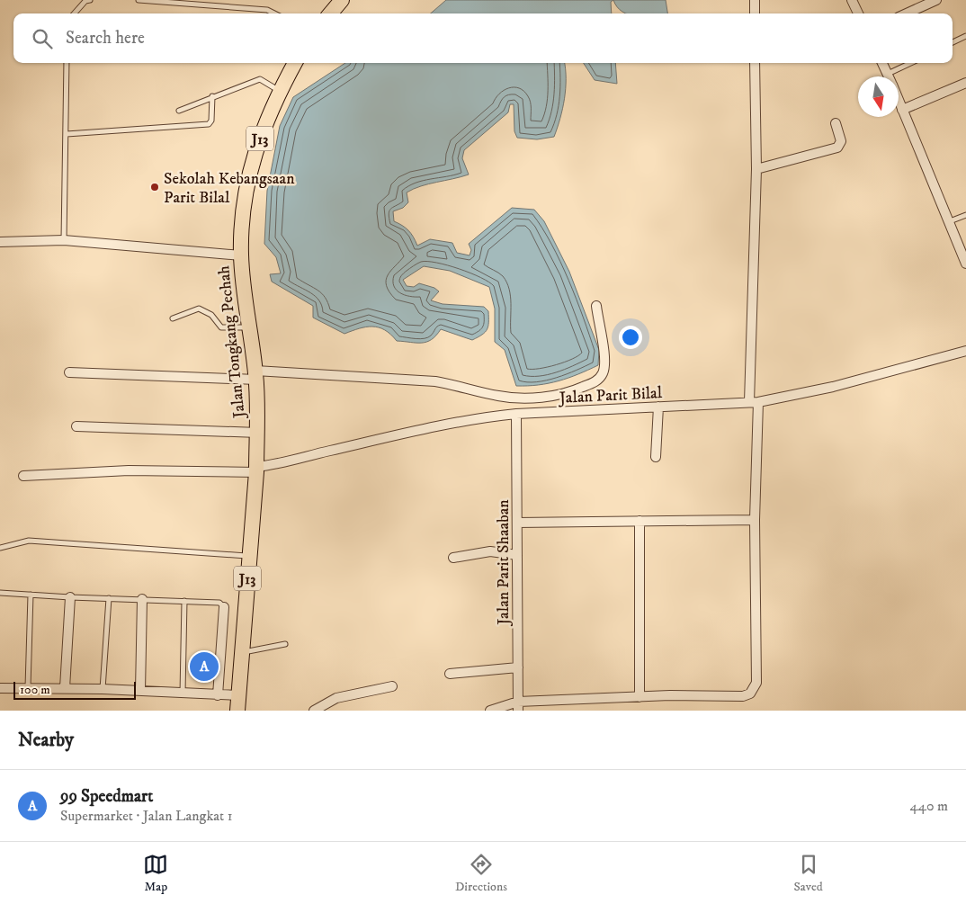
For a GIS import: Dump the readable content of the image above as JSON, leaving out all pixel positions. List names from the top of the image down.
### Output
{
  "streets": {
    "main road": ["J13", "Jalan Tongkang Pechah"],
    "street": ["Jalan Parit Bilal", "Jalan Parit Shaaban"]
  },
  "crossings": [
    ["Jalan Tongkang Pechah", "Jalan Parit Bilal"],
    ["Jalan Parit Bilal", "Jalan Parit Shaaban"]
  ],
  "places": ["Sekolah Kebangsaan Parit Bilal"],
  "scale_bar": "100 m",
  "north": "bottom",
  "page": {
    "search": "Search here",
    "pins": "A",
    "scale": "100 m",
    "heading": "Nearby",
    "list": [
      {
        "mark": "A",
        "name": "99 Speedmart",
        "note": "Supermarket · Jalan Langkat 1",
        "value": "440 m"
      }
    ],
    "nav": ["Map", "Directions", "Saved"]
  }
}
